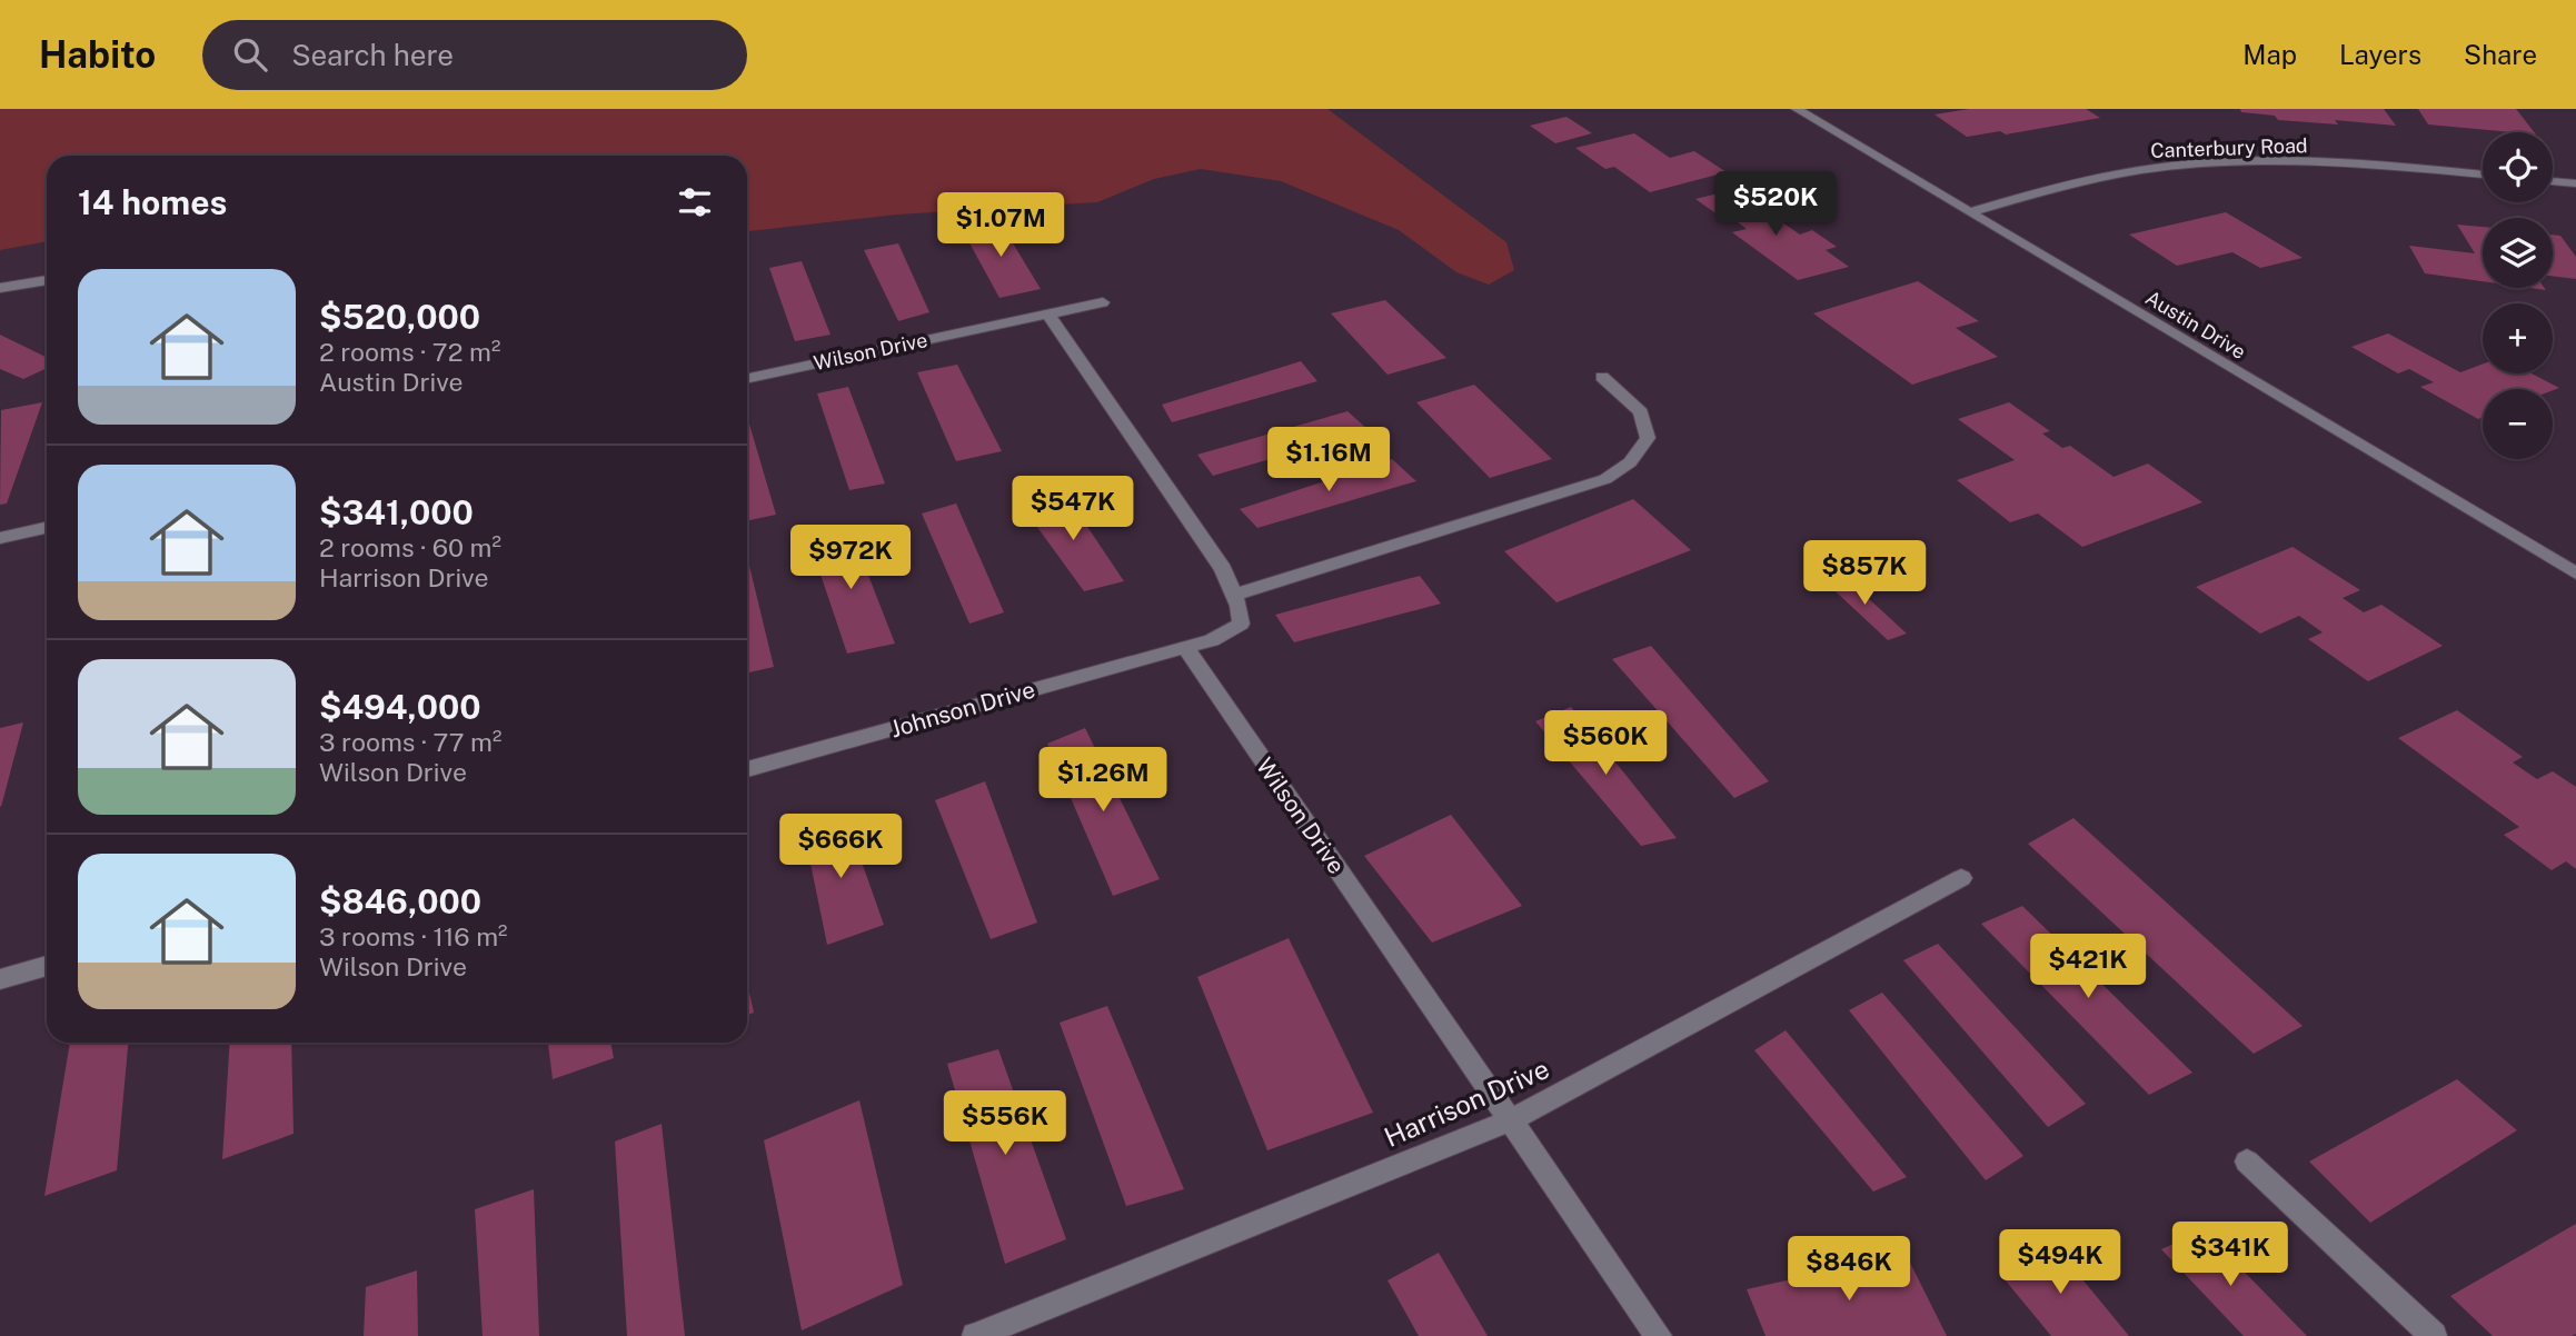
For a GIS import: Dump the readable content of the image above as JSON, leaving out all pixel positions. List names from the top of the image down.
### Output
{
  "streets": {
    "street": [
      "Canterbury Road",
      "Austin Drive",
      "Wilson Drive",
      "Johnson Drive",
      "Harrison Drive"
    ]
  },
  "crossings": [
    ["Canterbury Road", "Austin Drive"],
    ["Wilson Drive", "Johnson Drive"],
    ["Wilson Drive", "Harrison Drive"]
  ],
  "page": {
    "header": "Habito",
    "search": "Search here",
    "nav": ["Map", "Layers", "Share"],
    "map_buttons": ["+", "−"],
    "heading": "14 homes",
    "price": [
      "$520K",
      "$1.07M",
      "$1.16M",
      "$547K",
      "$972K",
      "$857K",
      "$560K",
      "$1.26M",
      "$666K",
      "$421K",
      "$556K",
      "$341K",
      "$494K",
      "$846K"
    ],
    "list": [
      {
        "name": "$520,000",
        "note": "2 rooms · 72 m² · Austin Drive"
      },
      {
        "name": "$341,000",
        "note": "2 rooms · 60 m² · Harrison Drive"
      },
      {
        "name": "$494,000",
        "note": "3 rooms · 77 m² · Wilson Drive"
      },
      {
        "name": "$846,000",
        "note": "3 rooms · 116 m² · Wilson Drive"
      }
    ]
  }
}
